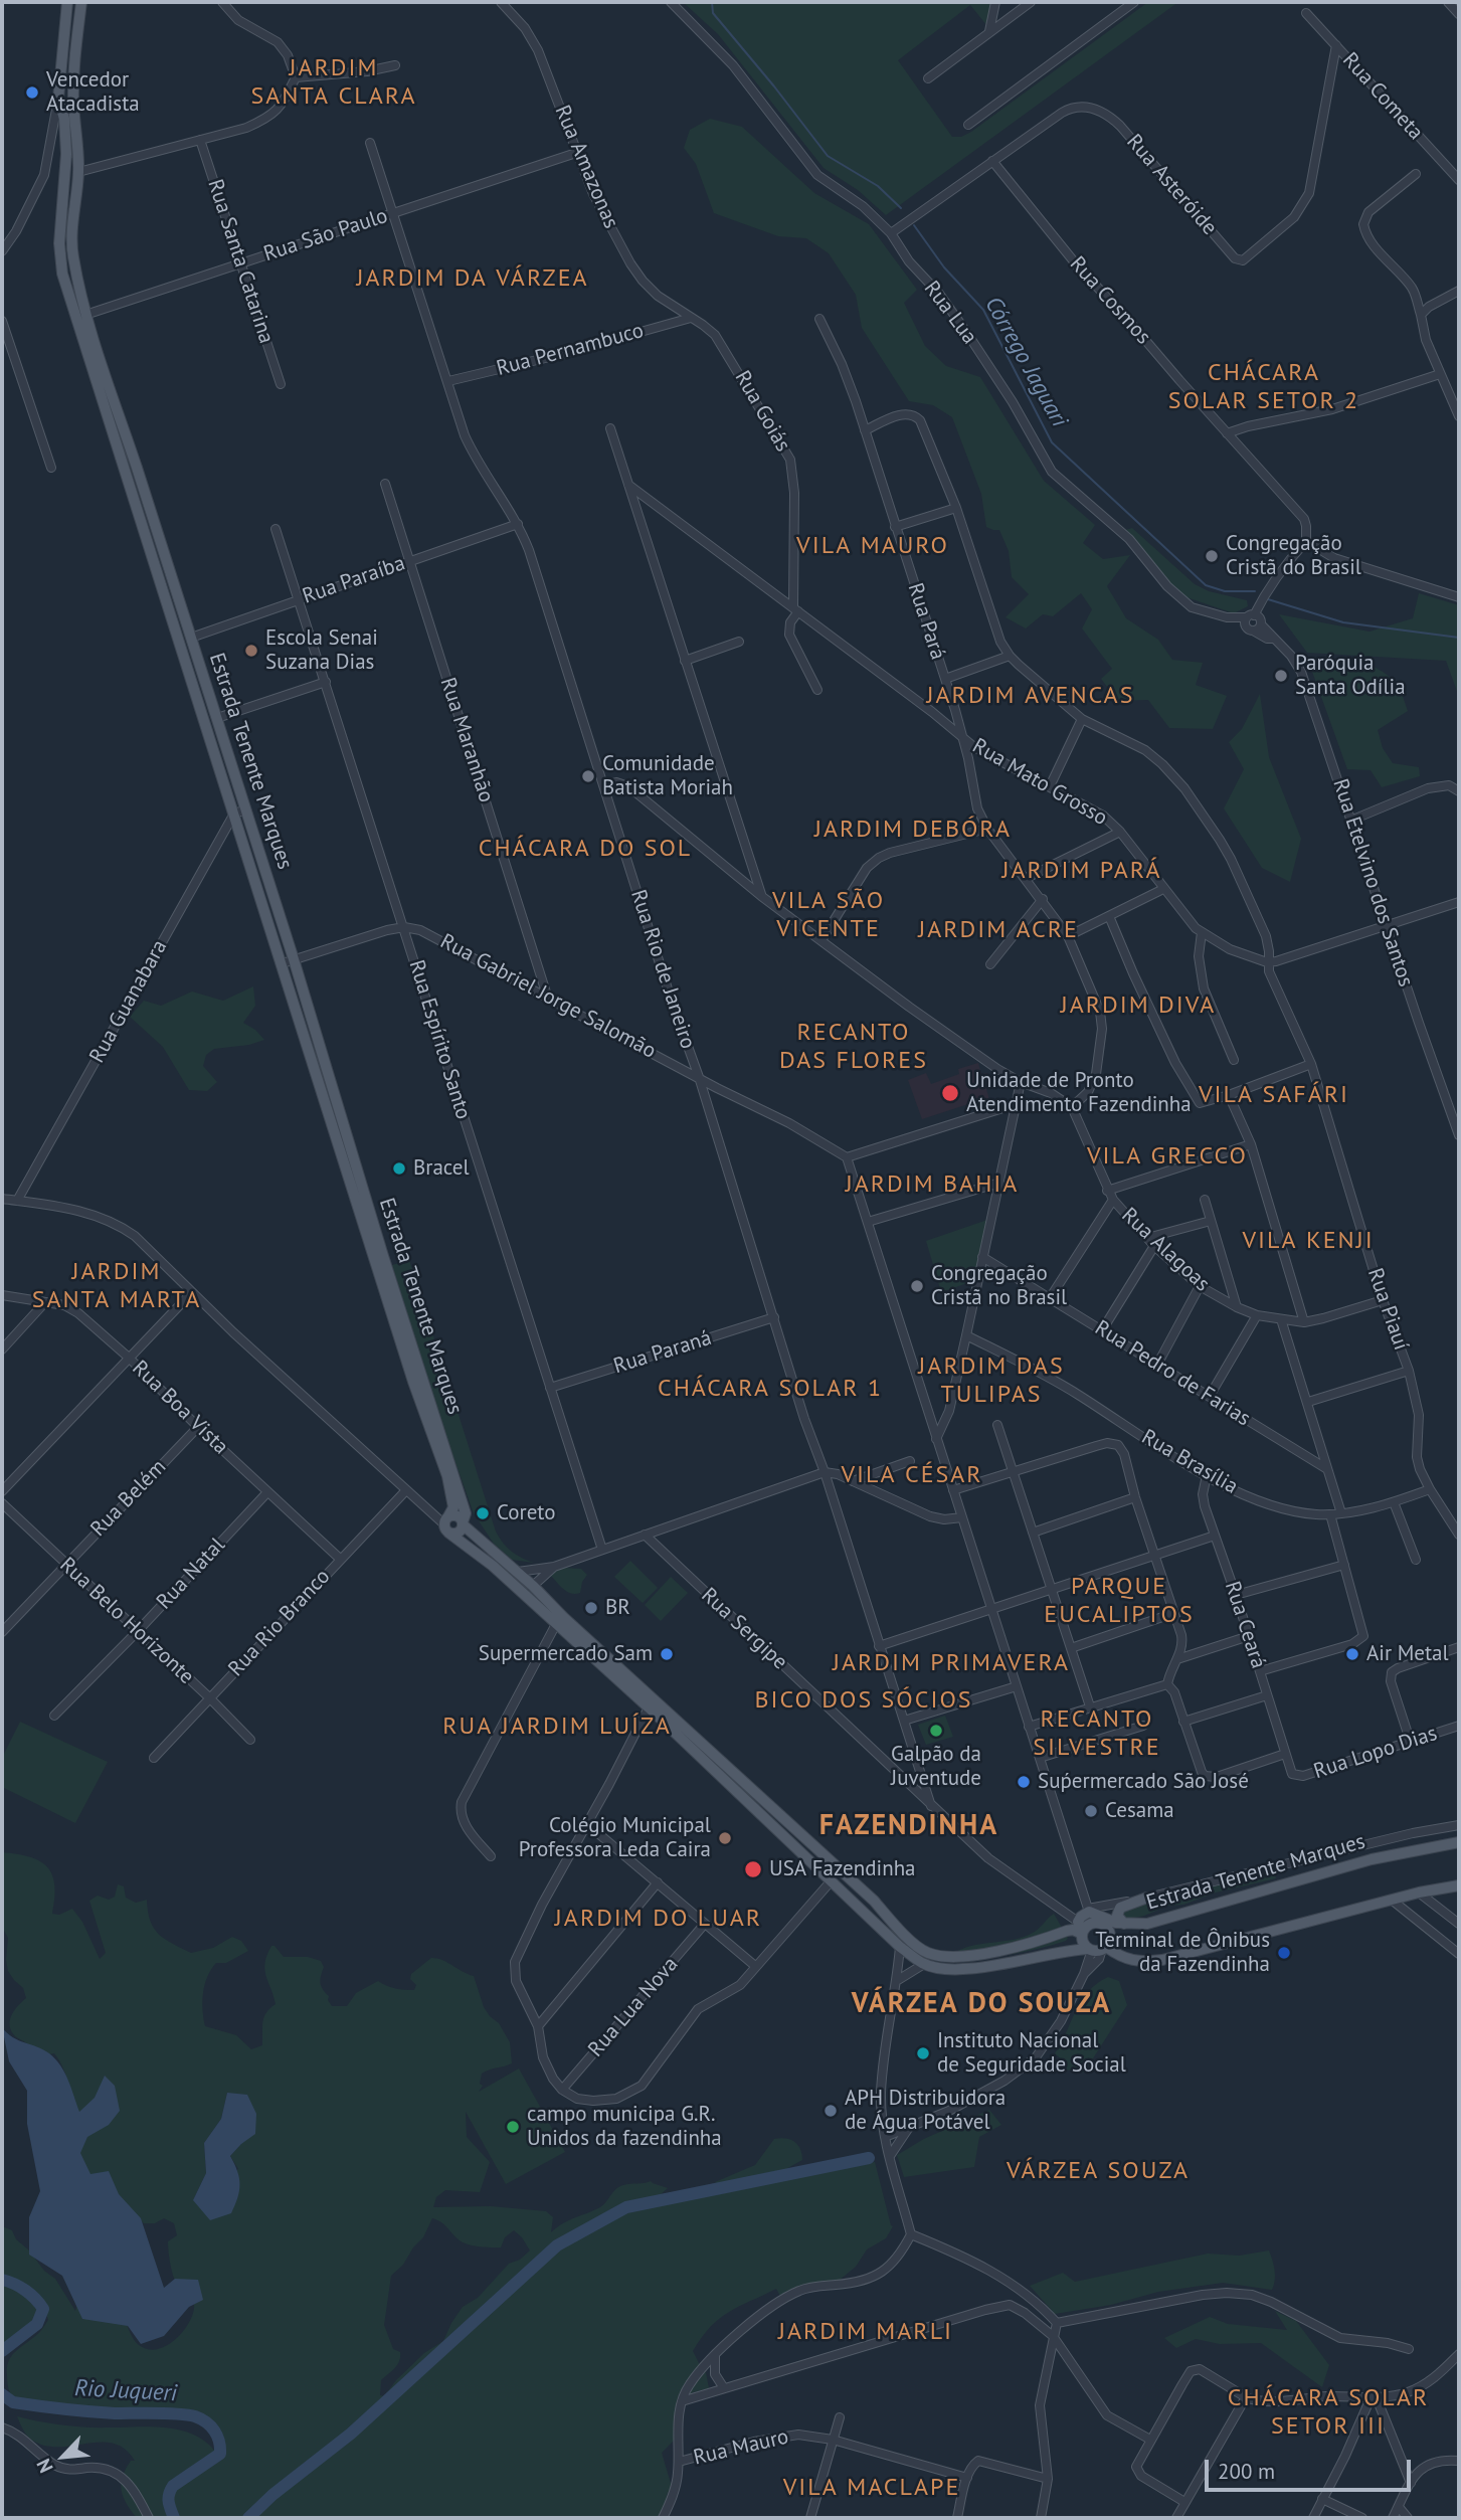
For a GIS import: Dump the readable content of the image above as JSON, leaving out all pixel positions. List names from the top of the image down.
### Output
{
  "streets": {
    "main road": ["Estrada Tenente Marques"],
    "street": [
      "Rua Cometa",
      "Rua Amazonas",
      "Rua Asteróide",
      "Rua São Paulo",
      "Rua Santa Catarina",
      "Rua Cosmos",
      "Rua Lua",
      "Rua Pernambuco",
      "Rua Goiás",
      "Rua Paraíba",
      "Rua Pará",
      "Rua Maranhão",
      "Rua Mato Grosso",
      "Rua Etelvino dos Santos",
      "Rua Rio de Janeiro",
      "Rua Gabriel Jorge Salomão",
      "Rua Guanabara",
      "Rua Espírito Santo",
      "Rua Alagoas",
      "Rua Piauí",
      "Rua Paraná",
      "Rua Pedro de Farias",
      "Rua Boa Vista",
      "Rua Brasília",
      "Rua Belém",
      "Rua Natal",
      "Rua Belo Horizonte",
      "Rua Rio Branco",
      "Rua Ceará",
      "Rua Sergipe",
      "Rua Lopo Dias",
      "Rua Lua Nova",
      "Rua Mauro"
    ]
  },
  "crossings": [
    ["Rua Cometa", "Rua Asteróide"],
    ["Rua Amazonas", "Rua São Paulo"],
    ["Rua Amazonas", "Rua Pernambuco"],
    ["Rua Amazonas", "Rua Goiás"],
    ["Rua Asteróide", "Rua Cosmos"],
    ["Rua Asteróide", "Rua Lua"],
    ["Rua São Paulo", "Rua Santa Catarina"],
    ["Rua São Paulo", "Estrada Tenente Marques"],
    ["Rua São Paulo", "Rua Rio de Janeiro"],
    ["Rua Lua", "Rua Etelvino dos Santos"],
    ["Rua Pernambuco", "Rua Goiás"],
    ["Rua Pernambuco", "Rua Rio de Janeiro"],
    ["Rua Goiás", "Rua Mato Grosso"],
    ["Rua Paraíba", "Rua Maranhão"],
    ["Rua Paraíba", "Estrada Tenente Marques"],
    ["Rua Paraíba", "Rua Rio de Janeiro"],
    ["Rua Paraíba", "Rua Espírito Santo"],
    ["Rua Pará", "Rua Mato Grosso"],
    ["Rua Pará", "Rua Alagoas"],
    ["Rua Maranhão", "Rua Gabriel Jorge Salomão"],
    ["Estrada Tenente Marques", "Rua Guanabara"],
    ["Estrada Tenente Marques", "Rua Sergipe"],
    ["Rua Mato Grosso", "Rua Piauí"],
    ["Rua Rio de Janeiro", "Rua Gabriel Jorge Salomão"],
    ["Rua Rio de Janeiro", "Rua Paraná"],
    ["Rua Rio de Janeiro", "Rua Sergipe"],
    ["Rua Gabriel Jorge Salomão", "Rua Espírito Santo"],
    ["Rua Espírito Santo", "Rua Paraná"],
    ["Rua Alagoas", "Rua Piauí"],
    ["Rua Piauí", "Rua Brasília"],
    ["Rua Boa Vista", "Rua Belém"],
    ["Rua Boa Vista", "Rua Natal"],
    ["Rua Boa Vista", "Rua Rio Branco"],
    ["Rua Brasília", "Rua Ceará"],
    ["Rua Belém", "Rua Belo Horizonte"],
    ["Rua Natal", "Rua Belo Horizonte"],
    ["Rua Belo Horizonte", "Rua Rio Branco"],
    ["Rua Ceará", "Rua Lopo Dias"]
  ],
  "districts": [
    "JARDIM SANTA CLARA",
    "JARDIM DA VÁRZEA",
    "CHÁCARA SOLAR SETOR 2",
    "VILA MAURO",
    "JARDIM AVENCAS",
    "JARDIM DEBÓRA",
    "CHÁCARA DO SOL",
    "JARDIM PARÁ",
    "VILA SÃO VICENTE",
    "JARDIM ACRE",
    "JARDIM DIVA",
    "RECANTO DAS FLORES",
    "VILA SAFÁRI",
    "VILA GRECCO",
    "JARDIM BAHIA",
    "VILA KENJI",
    "JARDIM SANTA MARTA",
    "JARDIM DAS TULIPAS",
    "CHÁCARA SOLAR 1",
    "VILA CÉSAR",
    "PARQUE EUCALIPTOS",
    "JARDIM PRIMAVERA",
    "BICO DOS SÓCIOS",
    "RECANTO SILVESTRE",
    "RUA JARDIM LUÍZA",
    "FAZENDINHA",
    "JARDIM DO LUAR",
    "VÁRZEA DO SOUZA",
    "VÁRZEA SOUZA",
    "JARDIM MARLI",
    "CHÁCARA SOLAR SETOR III",
    "VILA MACLAPE"
  ],
  "water": ["Córrego Jaguari", "Rio Juqueri"],
  "places": [
    "Vencedor Atacadista",
    "Congregação Cristã do Brasil",
    "Escola Senai Suzana Dias",
    "Paróquia Santa Odília",
    "Comunidade Batista Moriah",
    "Unidade de Pronto Atendimento Fazendinha",
    "Bracel",
    "Congregação Cristã no Brasil",
    "Coreto",
    "BR",
    "Supermercado Sam",
    "Air Metal",
    "Galpão da Juventude",
    "Suṕermercado São José",
    "Cesama",
    "Colégio Municipal Professora Leda Caira",
    "USA Fazendinha",
    "Terminal de Ônibus da Fazendinha",
    "Instituto Nacional de Seguridade Social",
    "APH Distribuidora de Água Potável",
    "campo municipa G.R. Unidos da fazendinha"
  ],
  "scale_bar": "200 m",
  "north": "bottom left"
}
